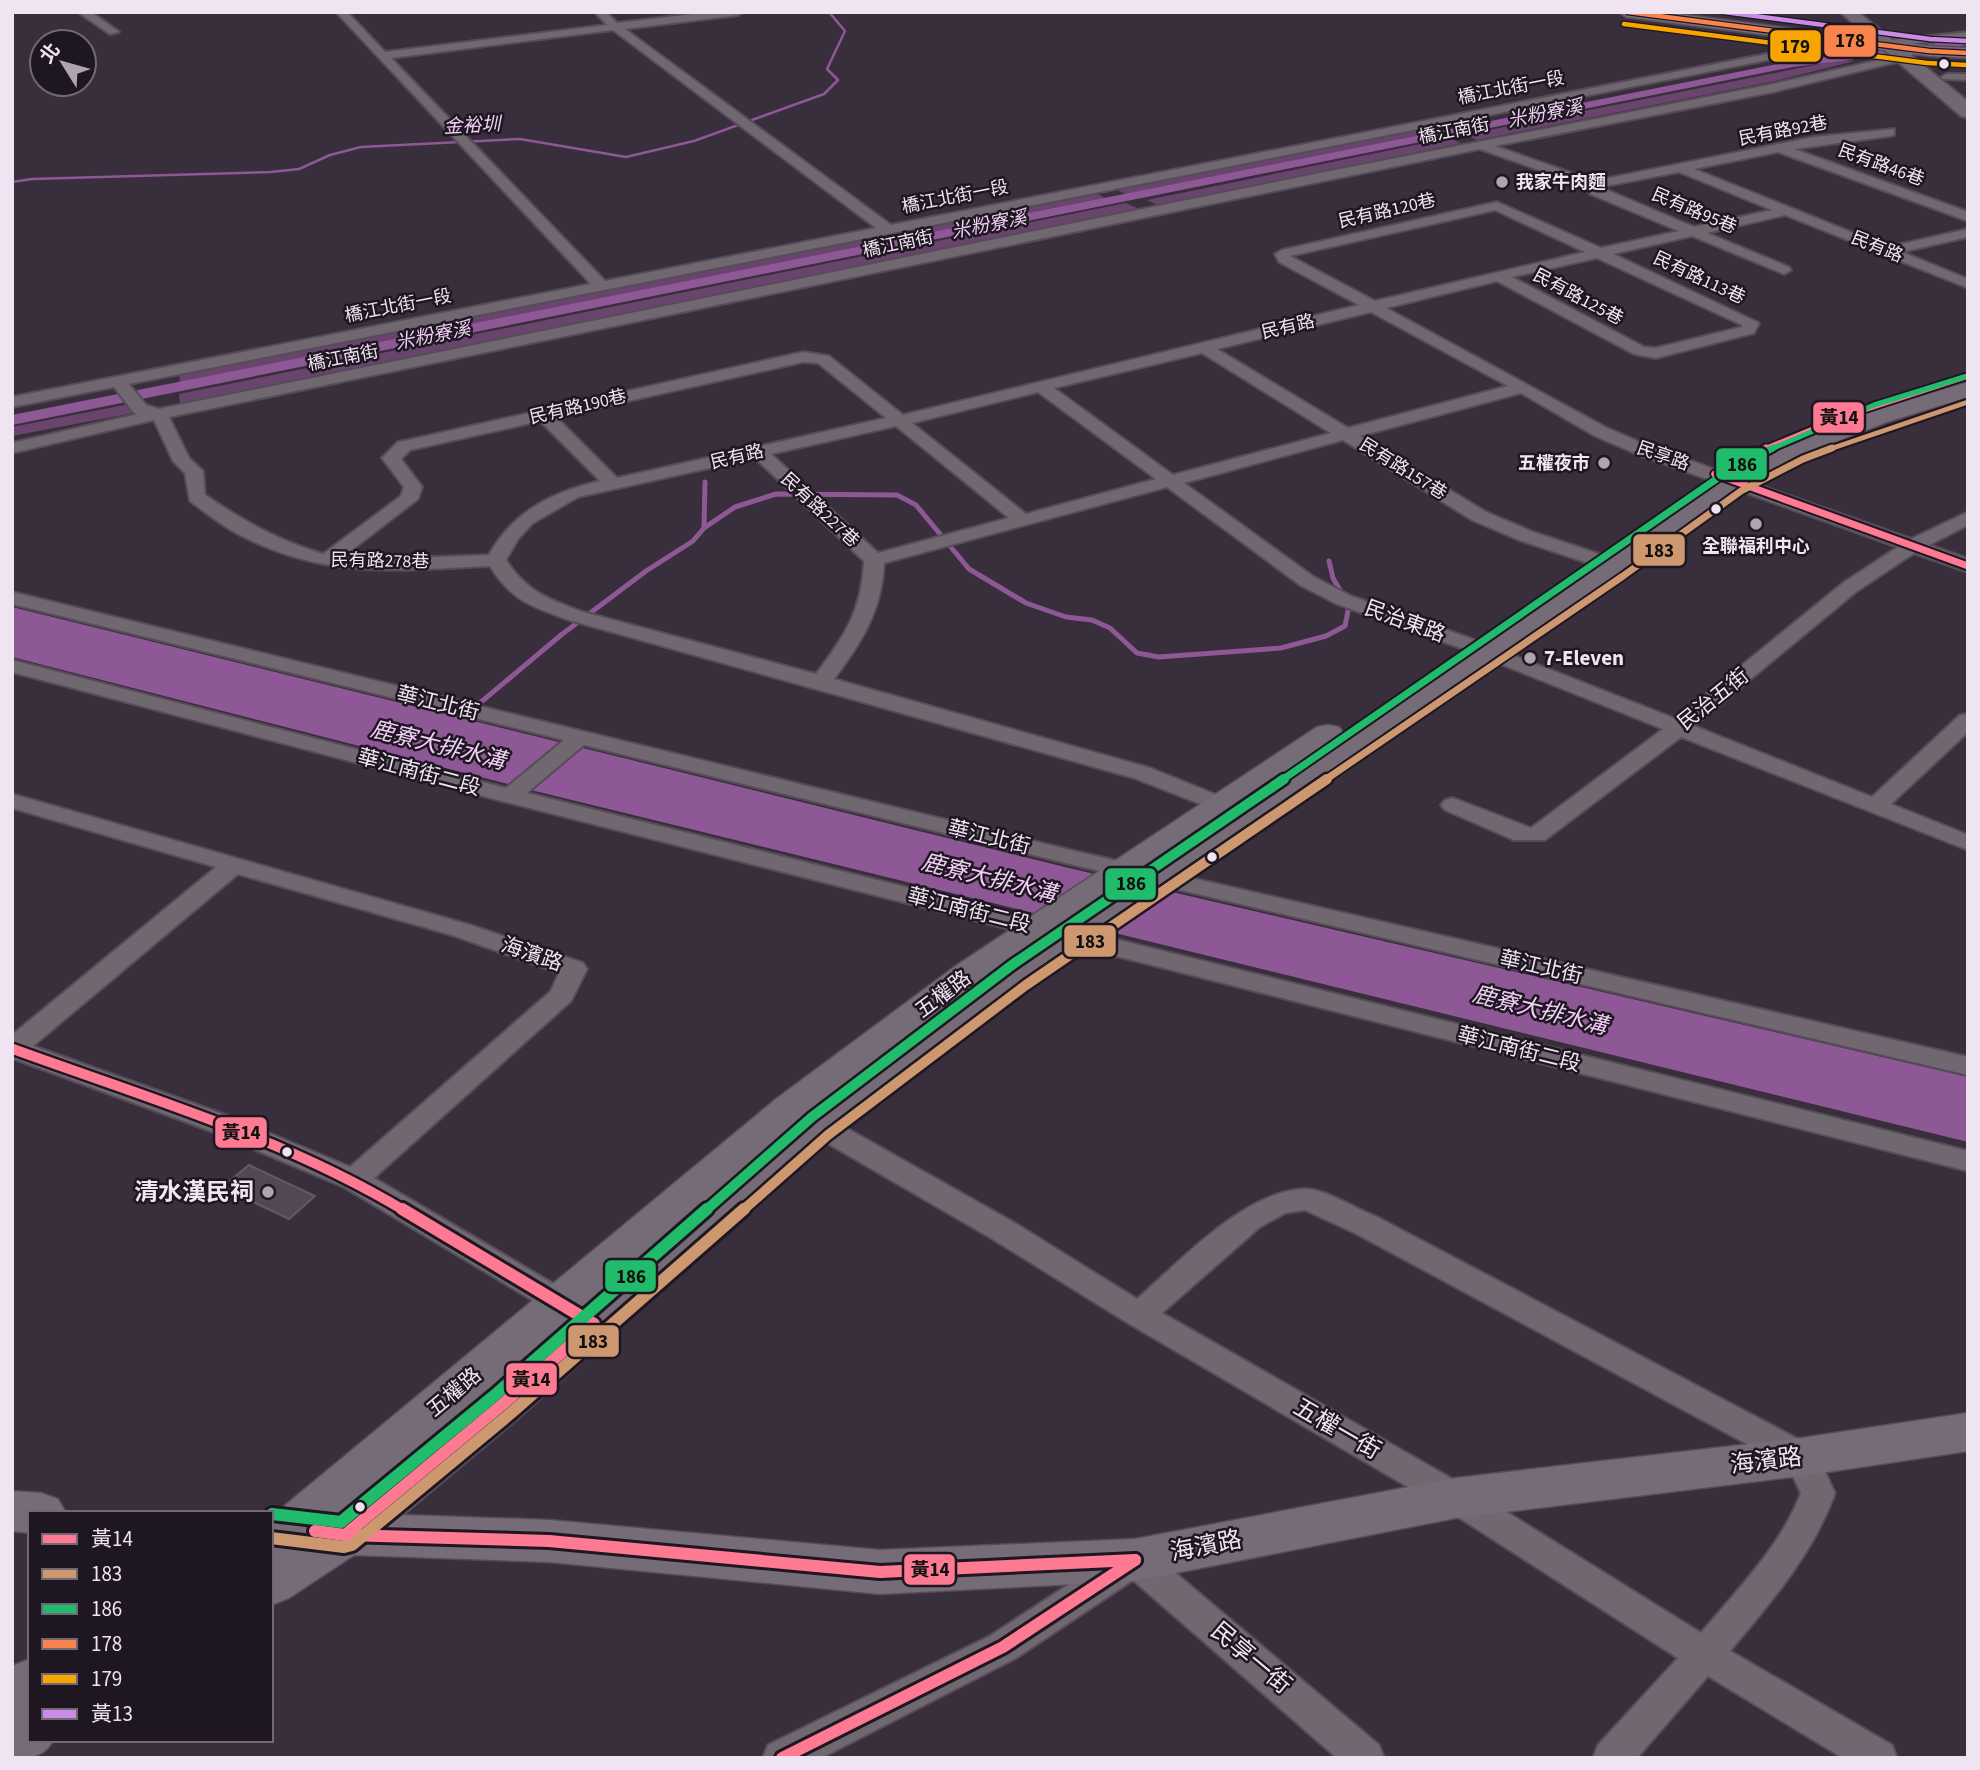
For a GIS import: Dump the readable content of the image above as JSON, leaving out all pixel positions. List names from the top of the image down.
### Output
{
  "streets": {
    "street": [
      "橋江北街一段",
      "橋江南街",
      "民有路92巷",
      "民有路46巷",
      "民有路120巷",
      "民有路95巷",
      "民有路",
      "民有路113巷",
      "民有路125巷",
      "民有路190巷",
      "民享路",
      "民有路157巷",
      "民有路227巷",
      "民有路278巷",
      "民治東路",
      "民治五街",
      "華江北街",
      "華江南街二段",
      "海濱路",
      "五權路",
      "五權一街",
      "民享一街"
    ]
  },
  "crossings": [
    ["橋江北街一段", "橋江南街"],
    ["橋江北街一段", "民有路95巷"],
    ["橋江南街", "民有路95巷"],
    ["橋江南街", "民有路278巷"],
    ["民有路92巷", "民有路46巷"],
    ["民有路92巷", "民有路95巷"],
    ["民有路92巷", "民有路"],
    ["民有路120巷", "民有路"],
    ["民有路120巷", "民有路113巷"],
    ["民有路120巷", "民享路"],
    ["民有路95巷", "民有路"],
    ["民有路", "民有路113巷"],
    ["民有路", "民有路125巷"],
    ["民有路", "民有路190巷"],
    ["民有路", "民享路"],
    ["民有路", "民有路157巷"],
    ["民有路", "民有路227巷"],
    ["民有路", "民有路278巷"],
    ["民有路", "民治東路"],
    ["民有路113巷", "民有路125巷"],
    ["民有路190巷", "民有路278巷"],
    ["民享路", "民治五街"],
    ["民享路", "五權路"],
    ["民有路157巷", "五權路"],
    ["民治東路", "民治五街"],
    ["民治東路", "五權路"],
    ["華江北街", "五權路"],
    ["華江南街二段", "五權路"],
    ["海濱路", "五權路"],
    ["海濱路", "五權一街"],
    ["海濱路", "民享一街"],
    ["五權路", "五權一街"]
  ],
  "water": ["米粉寮溪", "金裕圳", "鹿寮大排水溝"],
  "places": [
    "我家牛肉麵",
    "五權夜市",
    "全聯福利中心",
    "7-Eleven",
    "清水漢民祠"
  ],
  "lines": [
    "transit line 178",
    "transit line 黃13",
    "transit line 179",
    "transit line 黃14",
    "transit line 186",
    "transit line 183"
  ],
  "legend": [
    "黃14",
    "183",
    "186",
    "178",
    "179",
    "黃13"
  ],
  "north": "top left"
}
